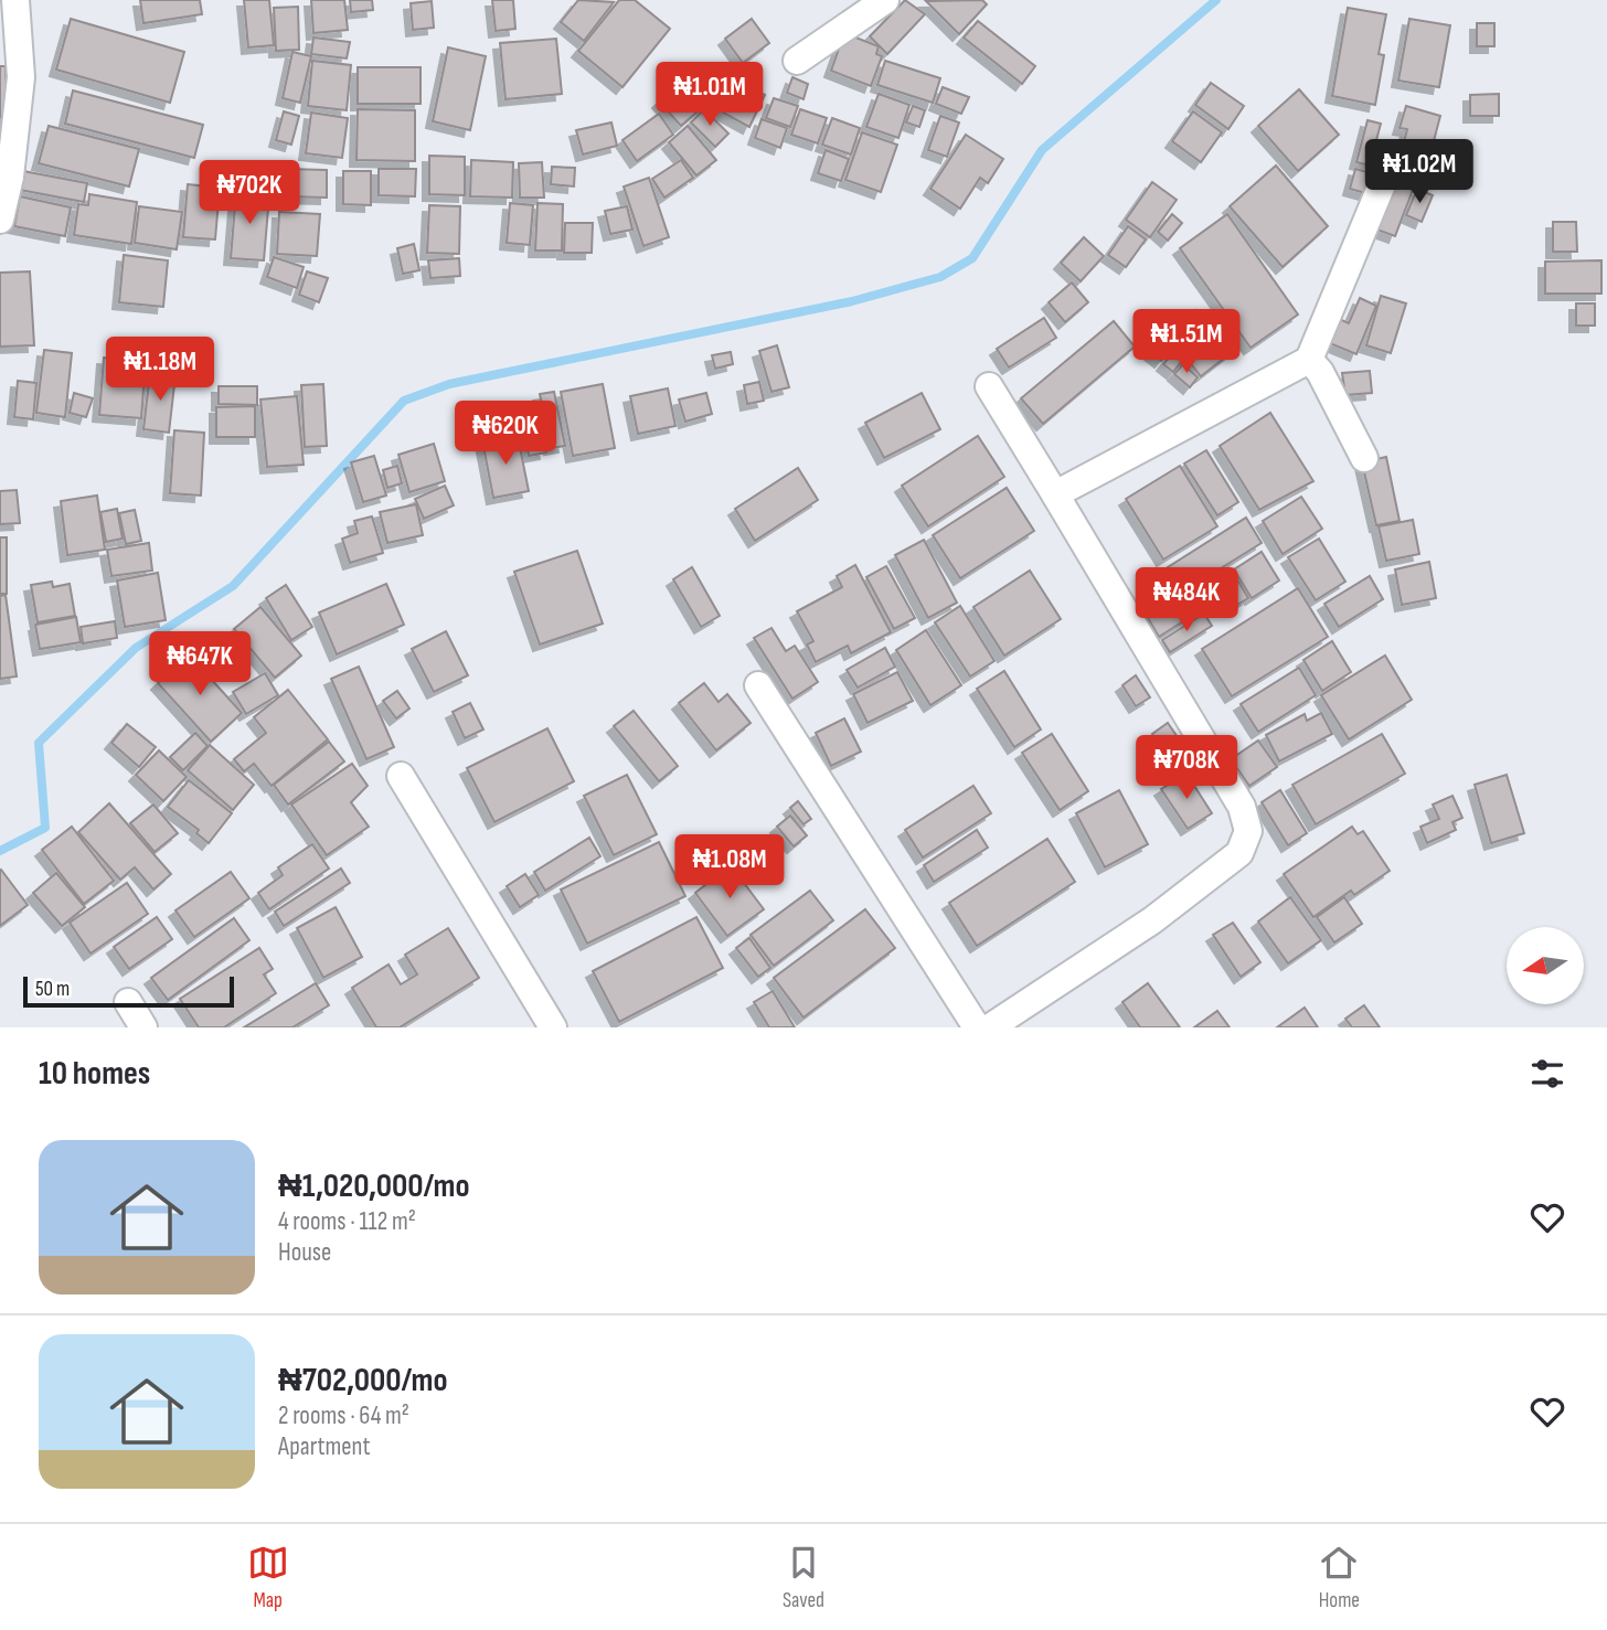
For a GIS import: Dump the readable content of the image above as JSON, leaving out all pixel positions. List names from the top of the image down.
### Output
{
  "scale_bar": "50 m",
  "north": "left",
  "page": {
    "price": [
      "₦1.01M",
      "₦1.02M",
      "₦702K",
      "₦1.51M",
      "₦1.18M",
      "₦620K",
      "₦484K",
      "₦647K",
      "₦708K",
      "₦1.08M"
    ],
    "scale": "50 m",
    "heading": "10 homes",
    "list": [
      {
        "name": "₦1,020,000/mo",
        "note": "4 rooms · 112 m² · House"
      },
      {
        "name": "₦702,000/mo",
        "note": "2 rooms · 64 m² · Apartment"
      }
    ],
    "tabs": ["Map", "Saved", "Home"]
  }
}
